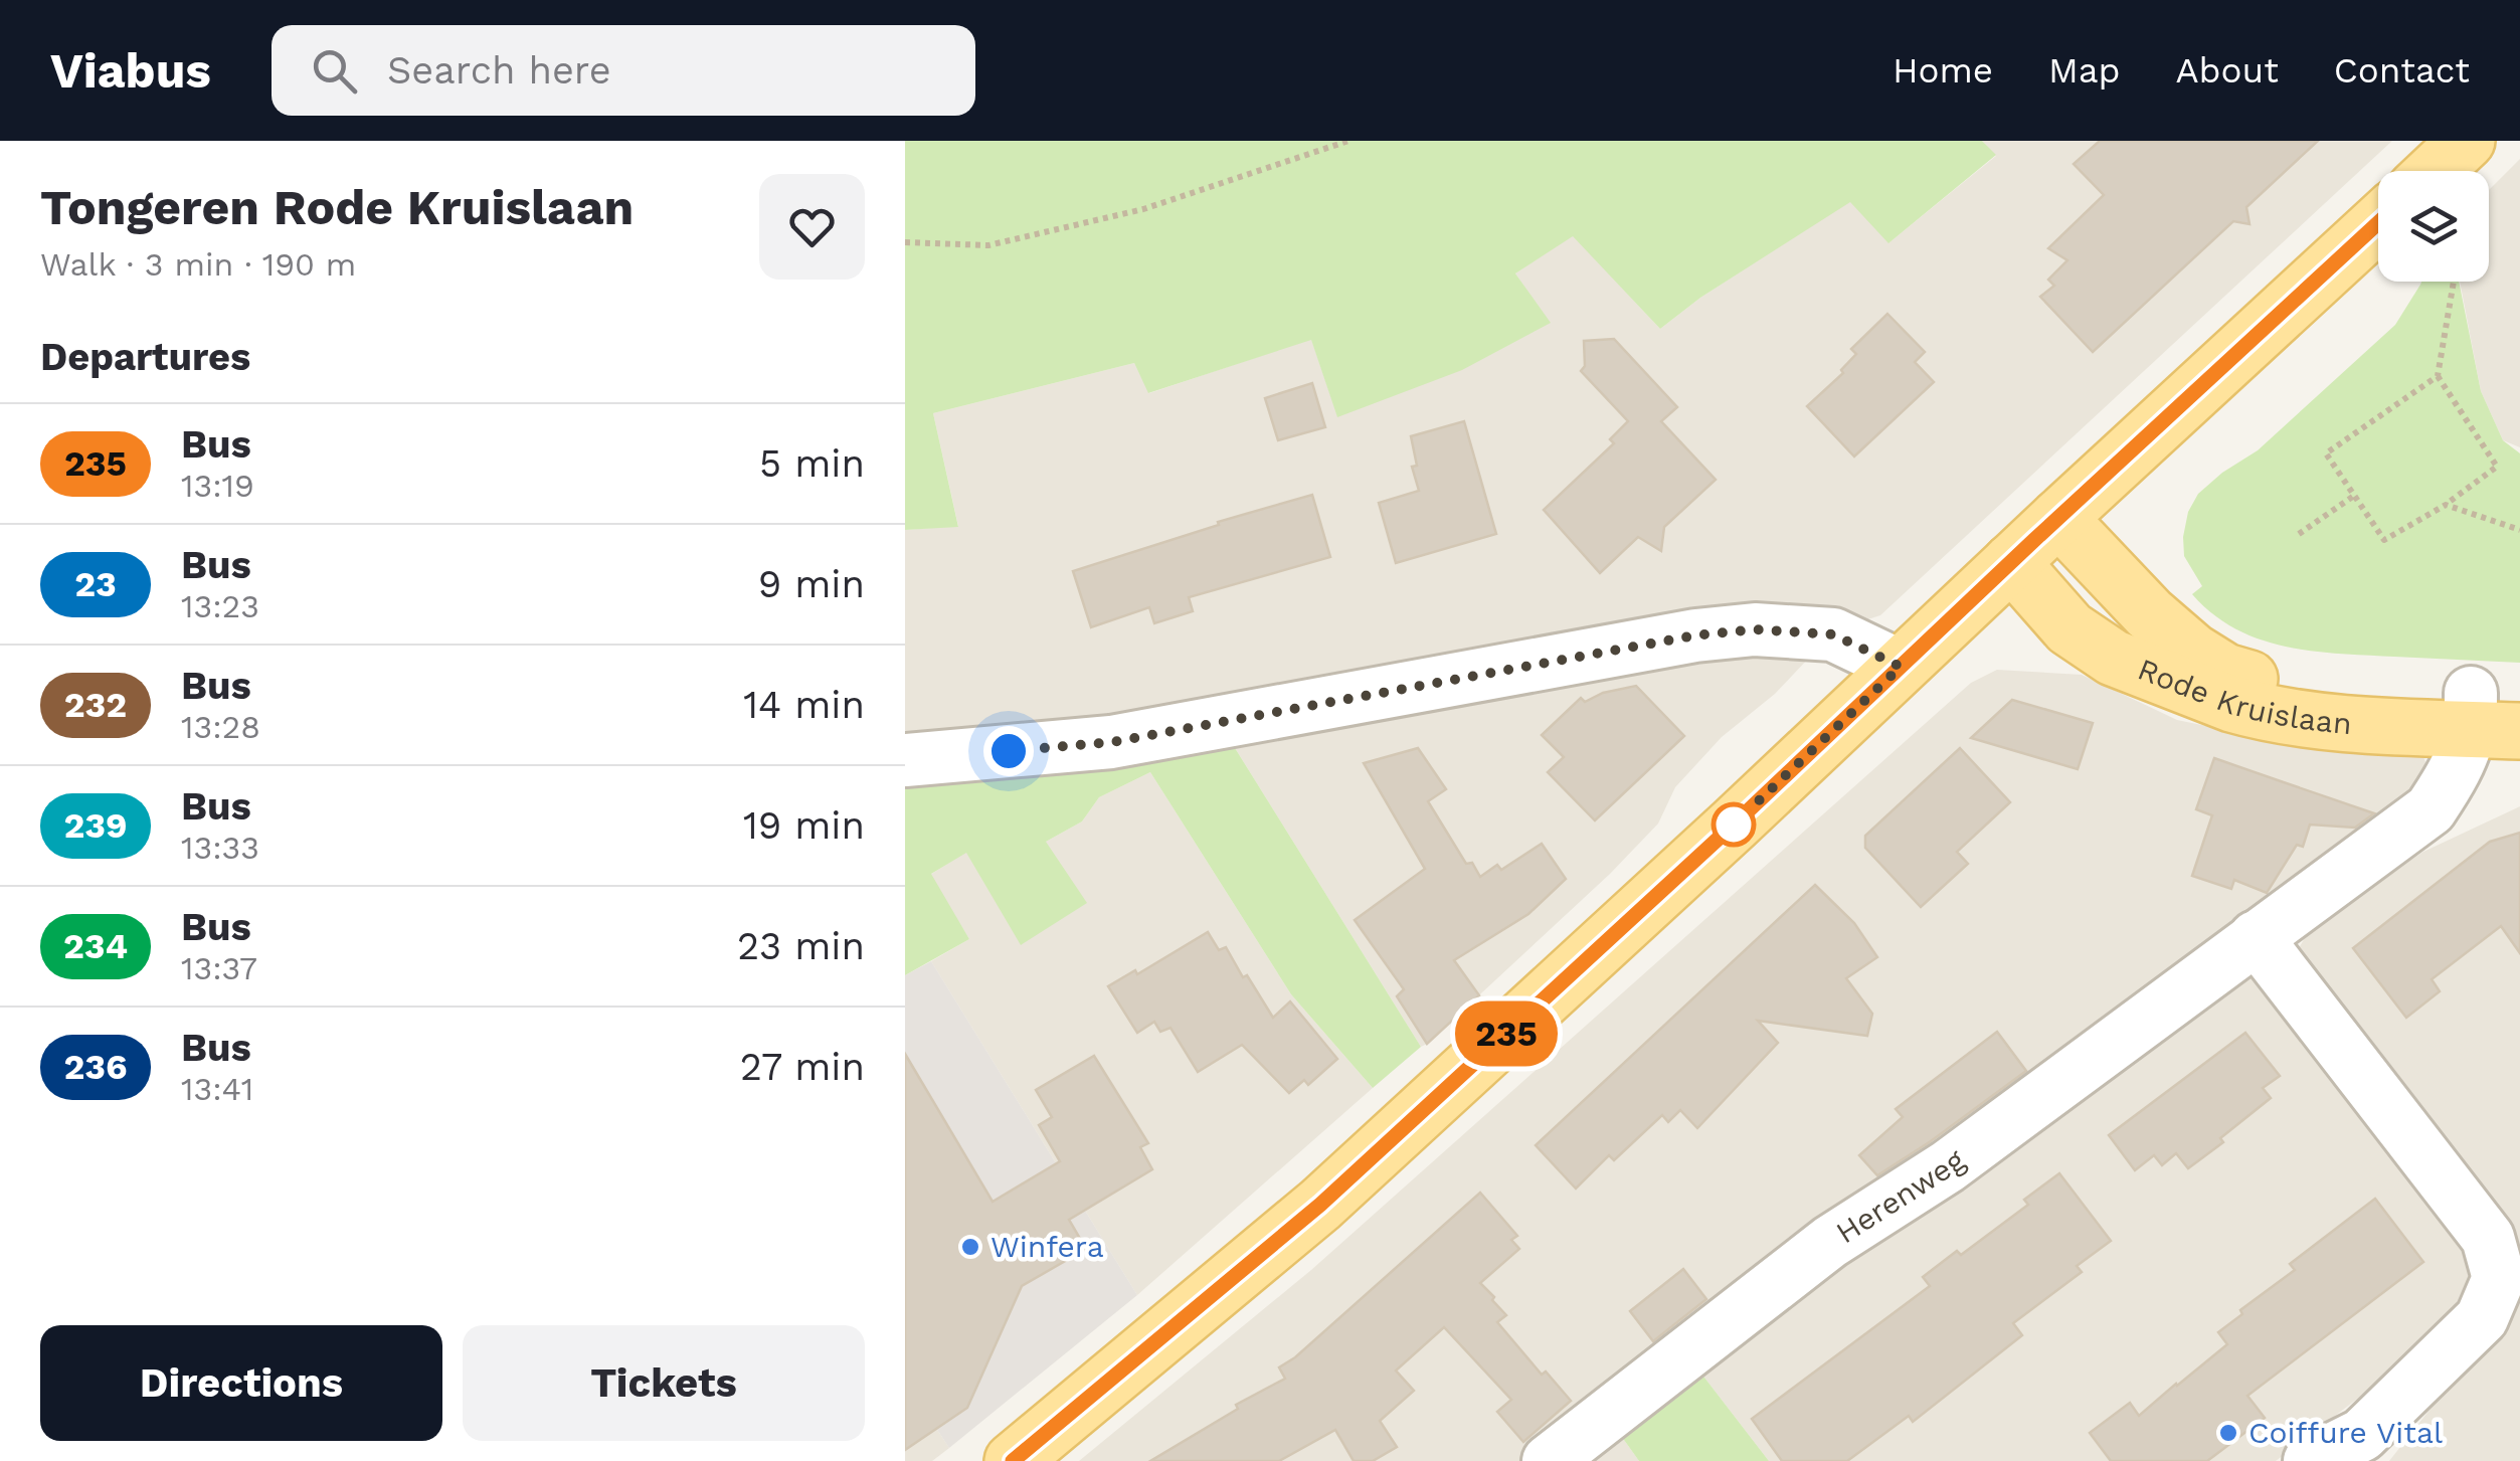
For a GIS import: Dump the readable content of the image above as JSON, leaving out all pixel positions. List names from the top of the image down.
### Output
{
  "streets": {
    "main road": ["Rode Kruislaan"],
    "street": ["Herenweg"]
  },
  "crossings": [
    ["Rode Kruislaan", "Herenweg"]
  ],
  "places": ["Winfera", "Coiffure Vital"],
  "lines": ["bus line 235"],
  "page": {
    "header": "Viabus",
    "search": "Search here",
    "nav": [
      "Home",
      "Map",
      "About",
      "Contact"
    ],
    "heading": [
      ["Tongeren Rode Kruislaan", "Walk · 3 min · 190 m"],
      "Departures"
    ],
    "on_map": "235",
    "list": [
      {
        "mark": "235",
        "name": "Bus",
        "note": "13:19",
        "value": "5 min"
      },
      {
        "mark": "23",
        "name": "Bus",
        "note": "13:23",
        "value": "9 min"
      },
      {
        "mark": "232",
        "name": "Bus",
        "note": "13:28",
        "value": "14 min"
      },
      {
        "mark": "239",
        "name": "Bus",
        "note": "13:33",
        "value": "19 min"
      },
      {
        "mark": "234",
        "name": "Bus",
        "note": "13:37",
        "value": "23 min"
      },
      {
        "mark": "236",
        "name": "Bus",
        "note": "13:41",
        "value": "27 min"
      }
    ],
    "buttons": ["Directions", "Tickets"]
  }
}
